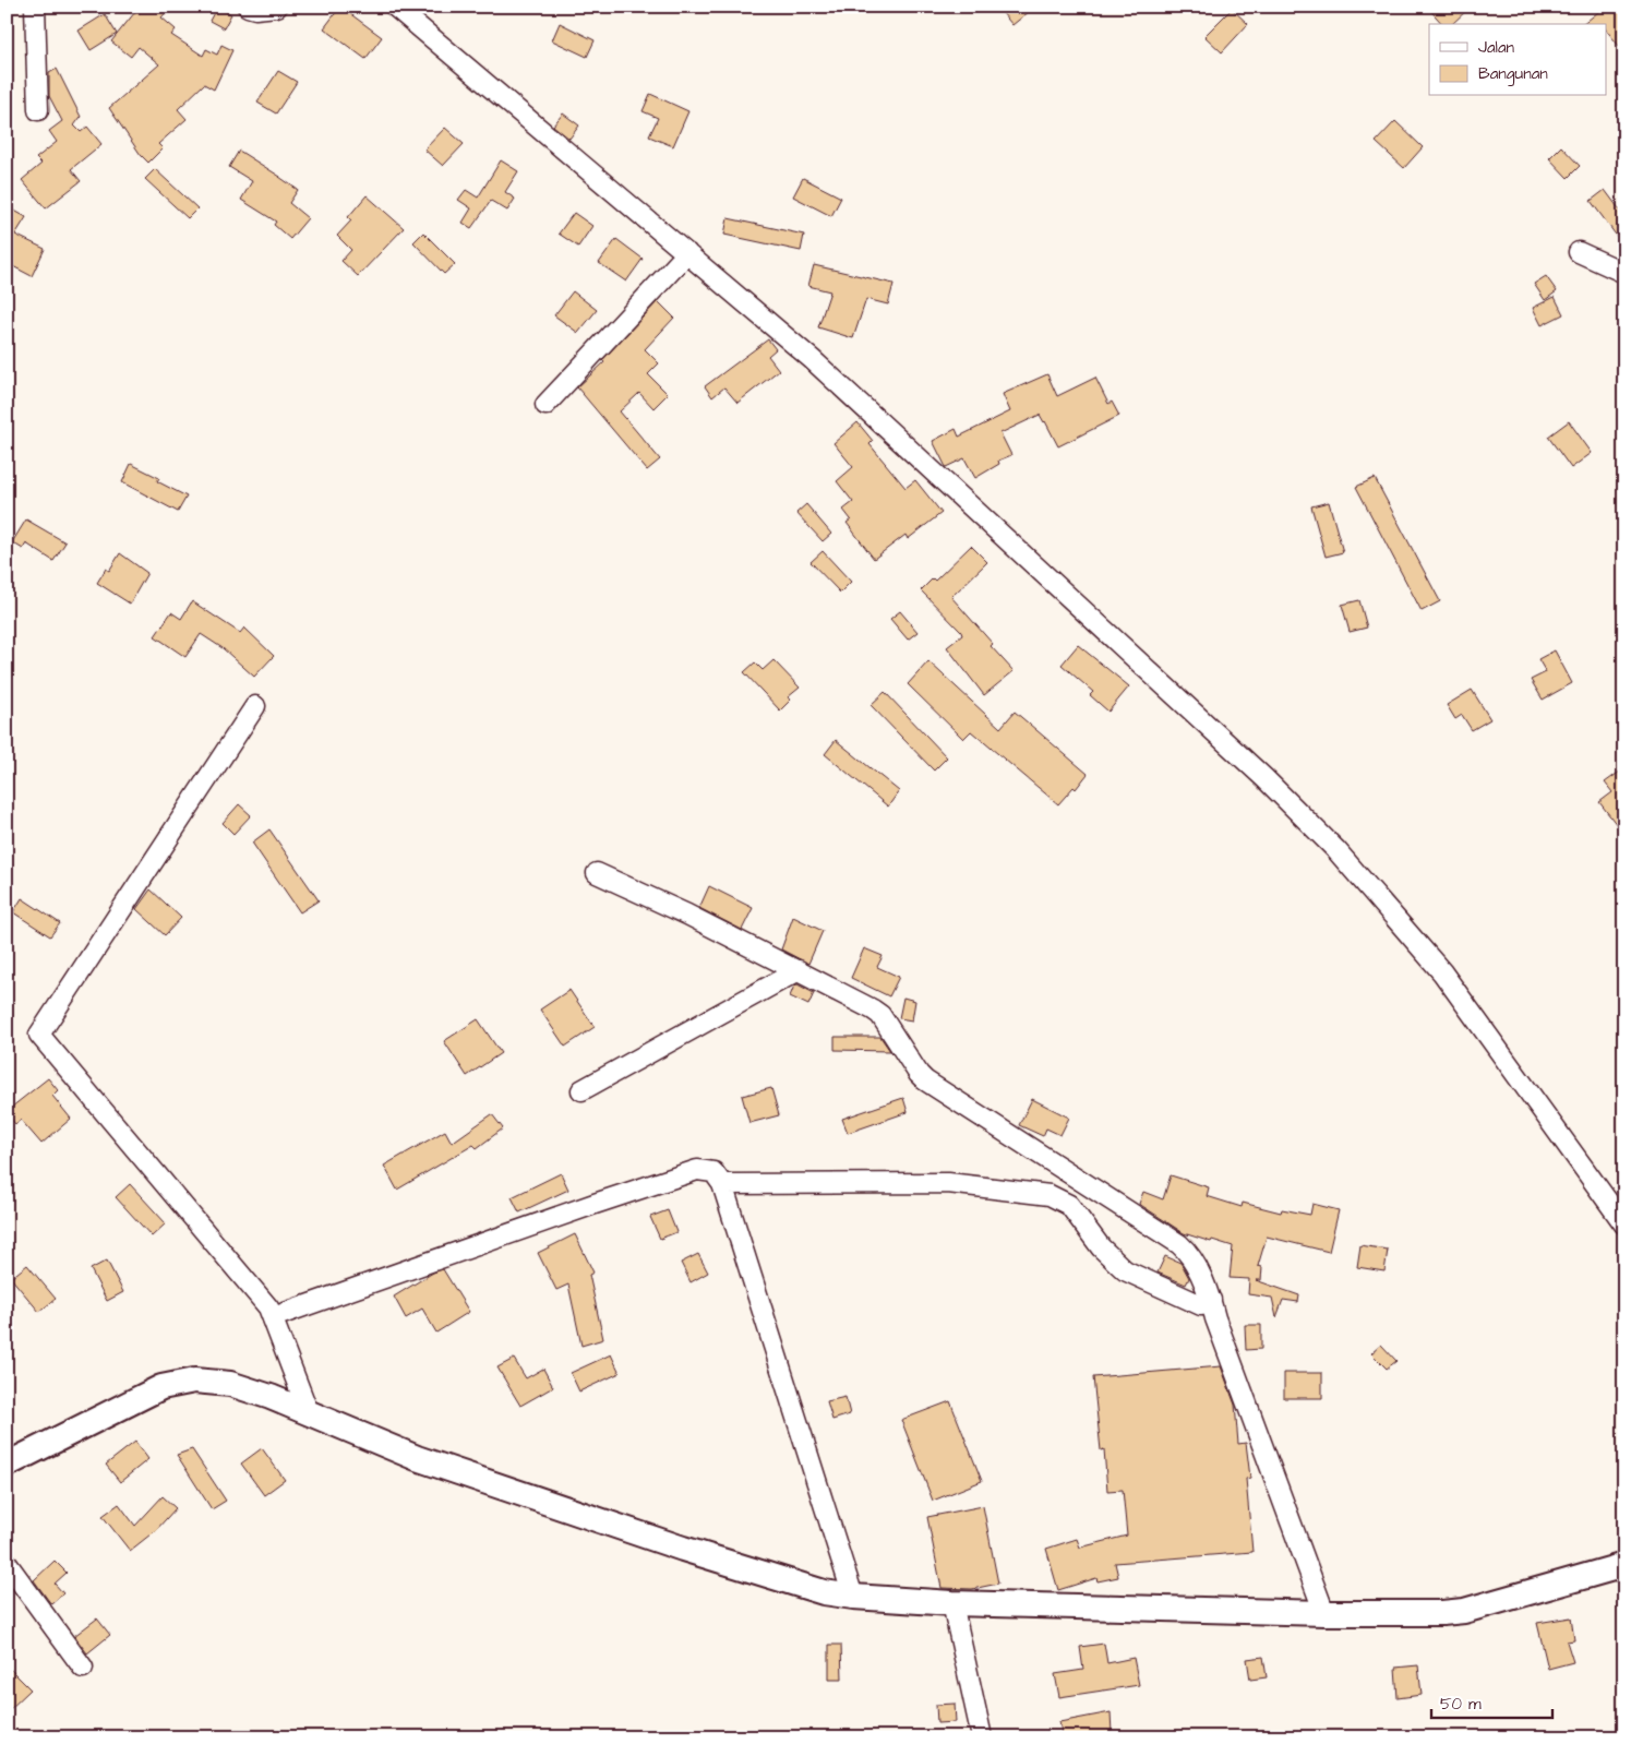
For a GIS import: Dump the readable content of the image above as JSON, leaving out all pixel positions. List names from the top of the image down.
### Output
{
  "legend": ["Jalan", "Bangunan"],
  "scale_bar": "50 m"
}
